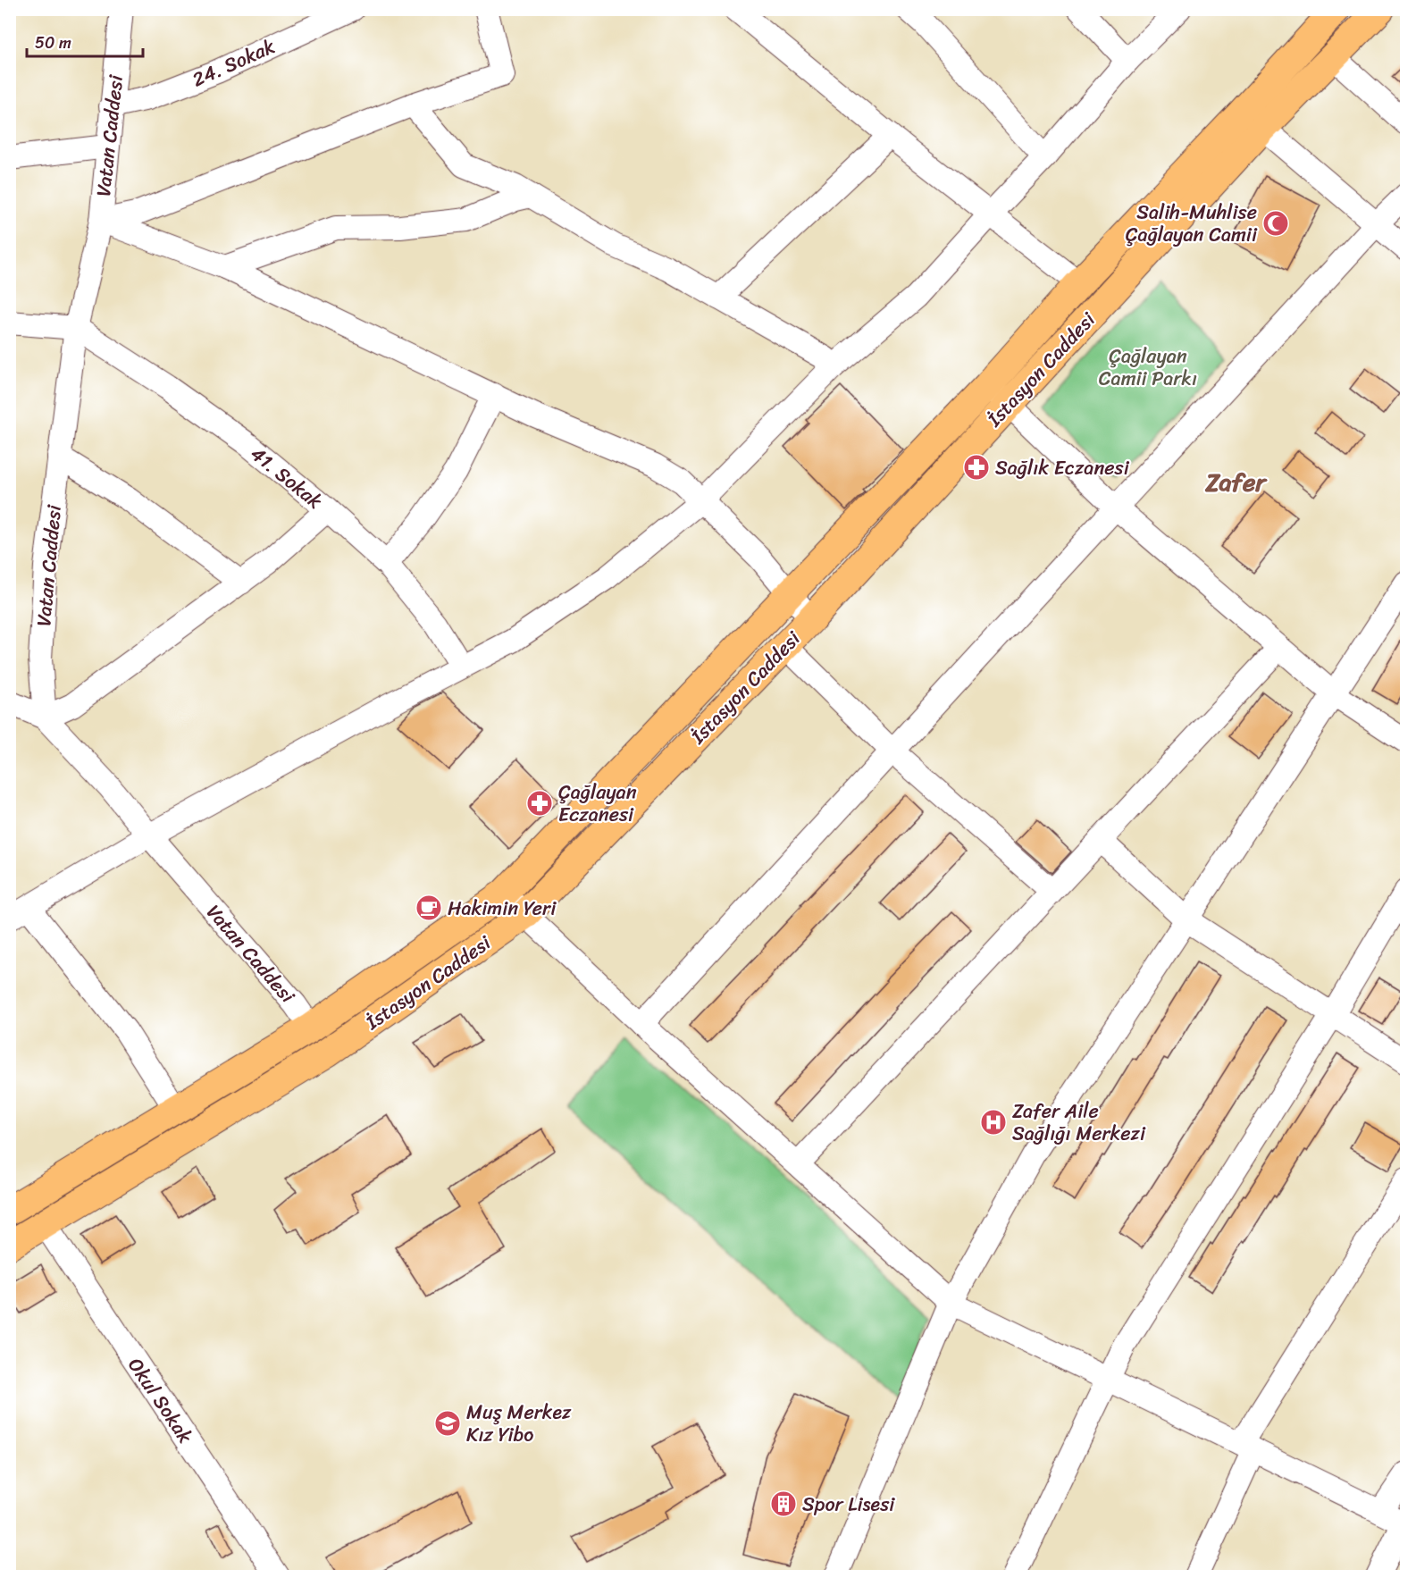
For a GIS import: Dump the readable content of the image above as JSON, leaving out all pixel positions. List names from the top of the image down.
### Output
{
  "streets": {
    "main road": ["İstasyon Caddesi"],
    "street": [
      "24. Sokak",
      "Vatan Caddesi",
      "41. Sokak",
      "Okul Sokak"
    ]
  },
  "crossings": [
    ["24. Sokak", "Vatan Caddesi"],
    ["Vatan Caddesi", "İstasyon Caddesi"],
    ["Vatan Caddesi", "41. Sokak"],
    ["İstasyon Caddesi", "Okul Sokak"]
  ],
  "districts": ["Zafer"],
  "parks": ["Çağlayan Camii Parkı"],
  "places": {
    "mosque": ["Salih-Muhlise Çağlayan Camii"],
    "pharmacy": ["Sağlık Eczanesi", "Çağlayan Eczanesi"],
    "cafe": ["Hakimin Yeri"],
    "hospital": ["Zafer Aile Sağlığı Merkezi"],
    "school or university": ["Muş Merkez Kız Yibo"],
    "building": ["Spor Lisesi"]
  },
  "scale_bar": "50 m"
}
